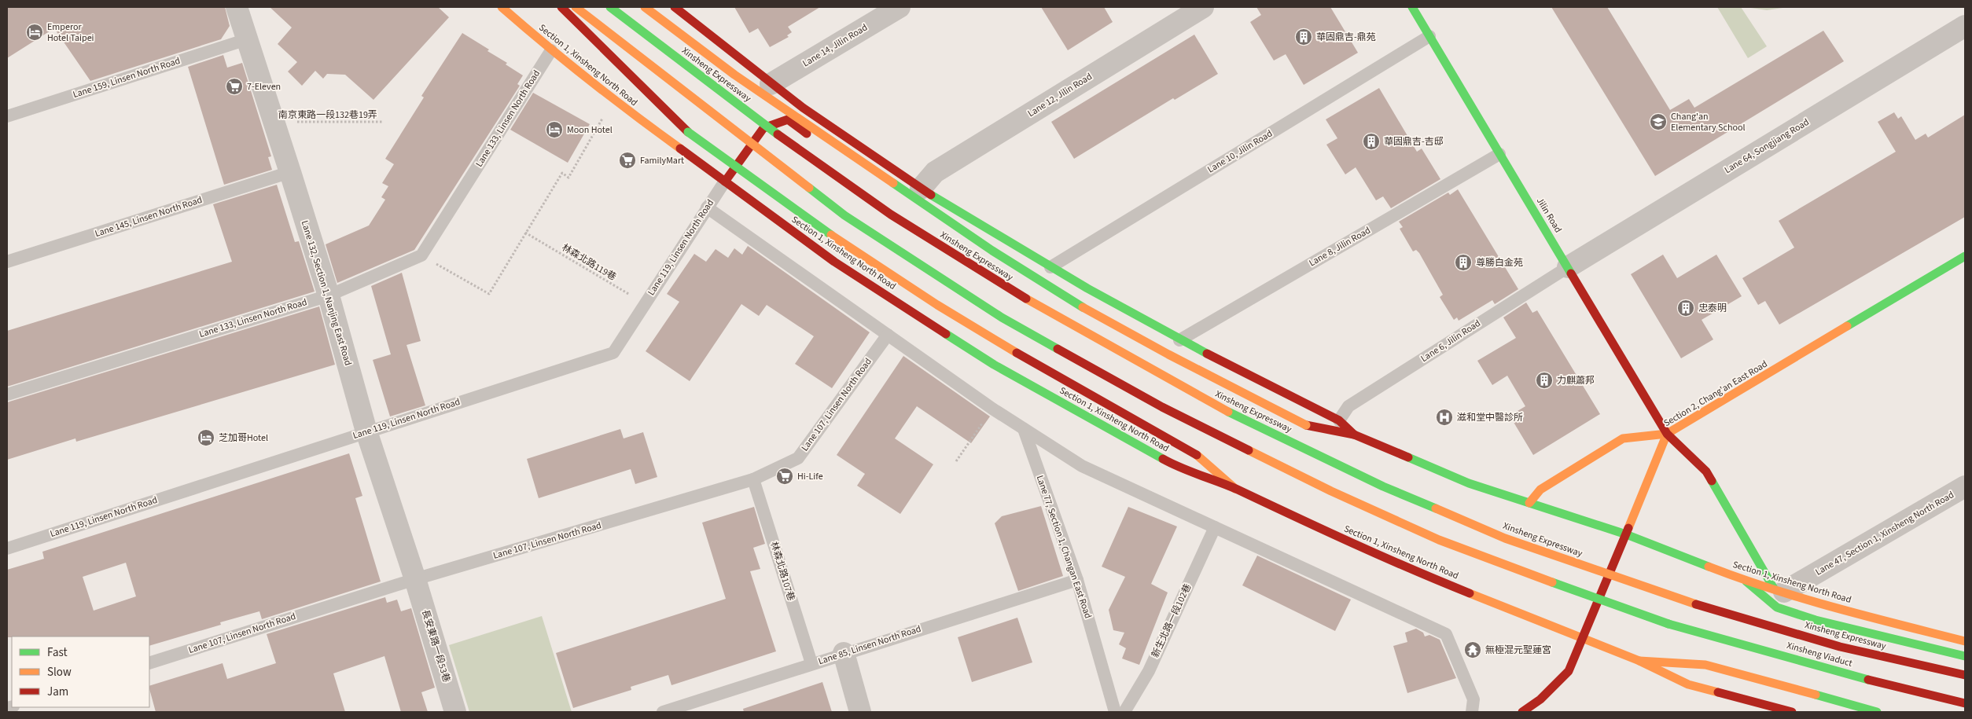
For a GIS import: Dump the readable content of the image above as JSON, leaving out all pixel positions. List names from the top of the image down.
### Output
{
  "streets": {
    "main road": [
      "Section 1, Xinsheng North Road",
      "Xinsheng Expressway",
      "Jilin Road",
      "Section 2, Chang'an East Road"
    ],
    "street": [
      "Lane 14, Jilin Road",
      "Lane 12, Jilin Road",
      "Lane 64, Songjiang Road",
      "Lane 132, Section 1, Nanjing East Road",
      "Lane 47, Section 1, Xinsheng North Road",
      "長安東路一段53巷"
    ],
    "lane": [
      "Lane 159, Linsen North Road",
      "Lane 133, Linsen North Road",
      "Lane 10, Jilin Road",
      "Lane 145, Linsen North Road",
      "Lane 8, Jilin Road",
      "Lane 119, Linsen North Road",
      "Lane 6, Jilin Road",
      "Lane 107, Linsen North Road",
      "Lane 77, Section 1, Changan East Road",
      "林森北路107巷",
      "新生北路一段102巷",
      "Lane 85, Linsen North Road"
    ],
    "path": ["南京東路一段132巷19弄", "林森北路119巷"]
  },
  "crossings": [
    ["Lane 14, Jilin Road", "Section 1, Xinsheng North Road"],
    ["Section 1, Xinsheng North Road", "Lane 12, Jilin Road"],
    ["Section 1, Xinsheng North Road", "Lane 133, Linsen North Road"],
    ["Section 1, Xinsheng North Road", "Lane 10, Jilin Road"],
    ["Section 1, Xinsheng North Road", "Jilin Road"],
    ["Section 1, Xinsheng North Road", "Lane 8, Jilin Road"],
    ["Section 1, Xinsheng North Road", "Lane 119, Linsen North Road"],
    ["Section 1, Xinsheng North Road", "Lane 6, Jilin Road"],
    ["Section 1, Xinsheng North Road", "Section 2, Chang'an East Road"],
    ["Section 1, Xinsheng North Road", "Lane 47, Section 1, Xinsheng North Road"],
    ["Lane 159, Linsen North Road", "Lane 132, Section 1, Nanjing East Road"],
    ["南京東路一段132巷19弄", "Lane 132, Section 1, Nanjing East Road"],
    ["Lane 133, Linsen North Road", "Lane 132, Section 1, Nanjing East Road"],
    ["Lane 64, Songjiang Road", "Jilin Road"],
    ["Lane 64, Songjiang Road", "Lane 6, Jilin Road"],
    ["Lane 10, Jilin Road", "Jilin Road"],
    ["Jilin Road", "Lane 8, Jilin Road"],
    ["Jilin Road", "Lane 6, Jilin Road"],
    ["Jilin Road", "Section 2, Chang'an East Road"],
    ["Jilin Road", "Lane 47, Section 1, Xinsheng North Road"],
    ["Lane 145, Linsen North Road", "Lane 132, Section 1, Nanjing East Road"],
    ["Lane 119, Linsen North Road", "林森北路119巷"],
    ["Lane 119, Linsen North Road", "Lane 132, Section 1, Nanjing East Road"],
    ["Lane 132, Section 1, Nanjing East Road", "Lane 107, Linsen North Road"],
    ["Lane 132, Section 1, Nanjing East Road", "長安東路一段53巷"],
    ["Lane 107, Linsen North Road", "林森北路107巷"],
    ["Lane 107, Linsen North Road", "長安東路一段53巷"],
    ["Lane 77, Section 1, Changan East Road", "Lane 85, Linsen North Road"],
    ["林森北路107巷", "Lane 85, Linsen North Road"]
  ],
  "places": {
    "hotel": ["Emperor Hotel Taipei", "Moon Hotel", "芝加哥Hotel"],
    "building": [
      "華固鼎吉-鼎苑",
      "華固鼎吉-吉邸",
      "尊勝白金苑",
      "忠泰明",
      "力麒蕭邦"
    ],
    "supermarket": ["7-Eleven", "FamilyMart", "Hi-Life"],
    "school or university": ["Chang'an Elementary School"],
    "hospital": ["滋和堂中醫診所"],
    "temple": ["無極混元聖蓮宮"]
  },
  "legend": ["Fast", "Slow", "Jam"]
}
